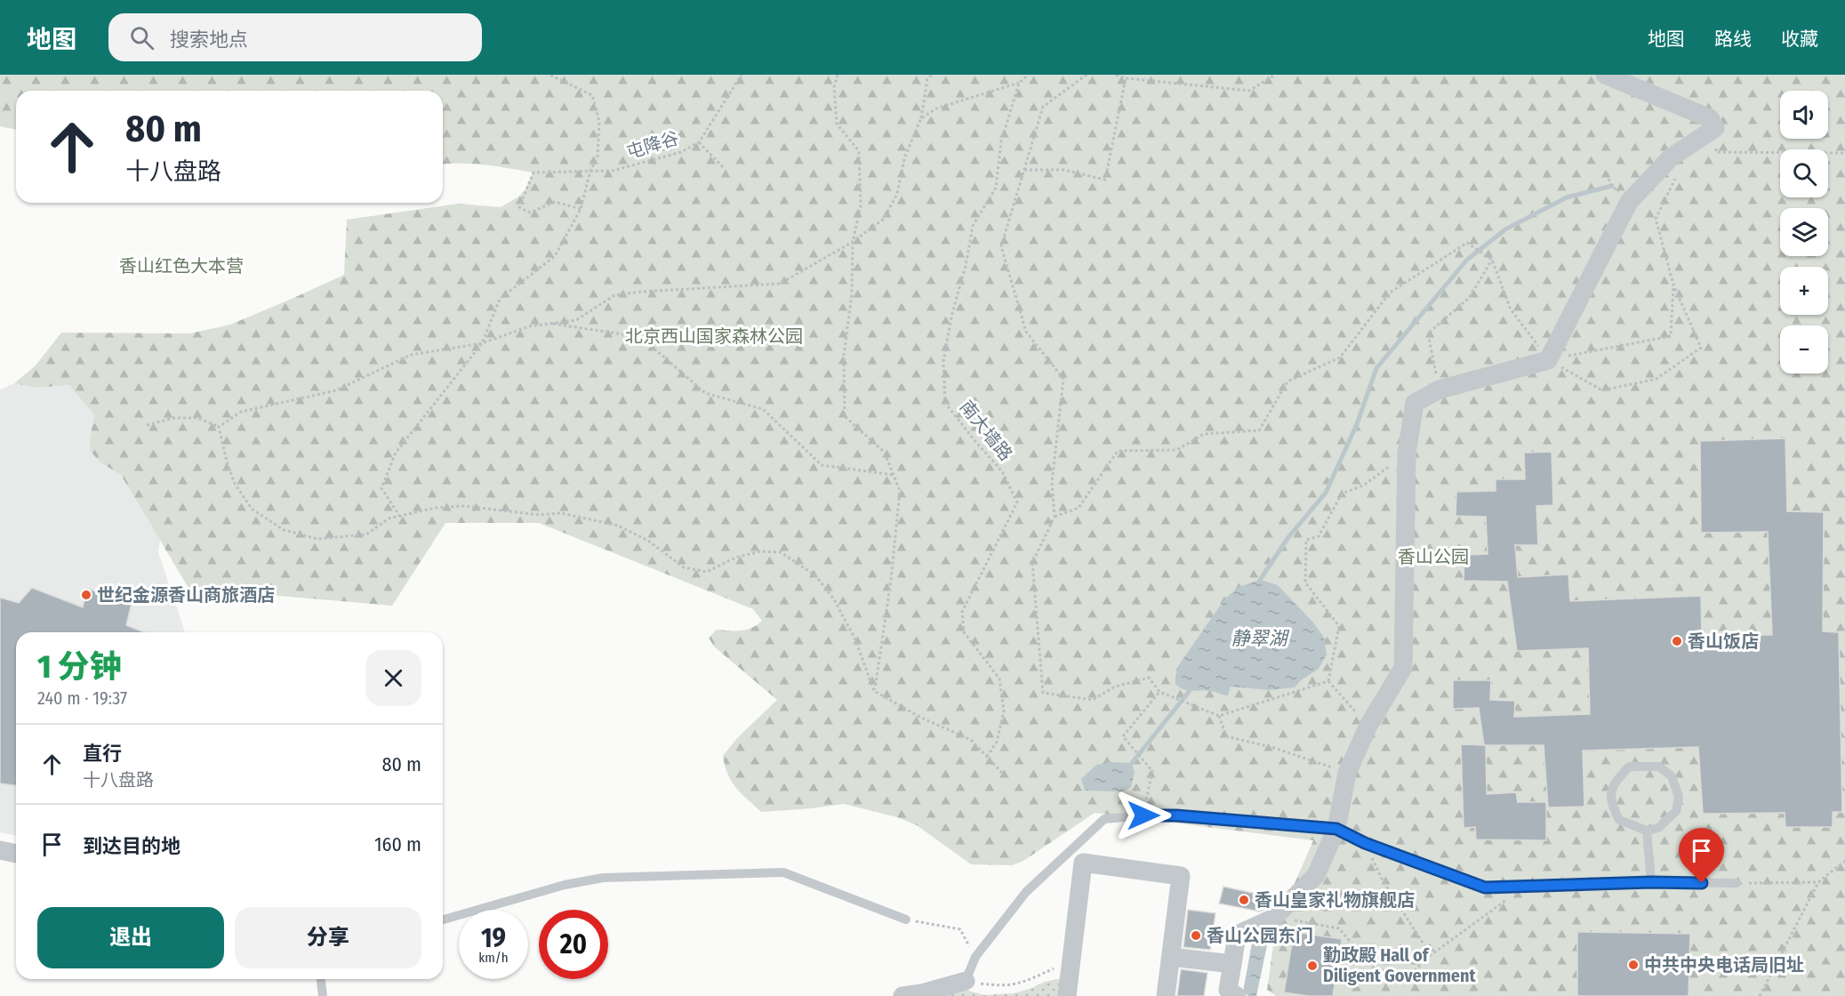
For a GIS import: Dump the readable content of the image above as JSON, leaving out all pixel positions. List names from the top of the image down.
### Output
{
  "streets": {
    "path": ["屯降谷", "南大墙路"]
  },
  "water": ["静翠湖"],
  "parks": ["香山红色大本营", "北京西山国家森林公园", "香山公园"],
  "places": [
    "世纪金源香山商旅酒店",
    "香山饭店",
    "香山皇家礼物旗舰店",
    "香山公园东门",
    "中共中央电话局旧址",
    "勤政殿 Hall of Diligent Government"
  ],
  "page": {
    "header": "地图",
    "search": "搜索地点",
    "nav": ["地图", "路线", "收藏"],
    "map_buttons": ["+", "−"],
    "turn": ["80 m", "十八盘路"],
    "heading": ["1 分钟", "240 m · 19:37"],
    "list": [
      {
        "name": "直行",
        "note": "十八盘路",
        "value": "80 m"
      },
      {
        "name": "到达目的地",
        "value": "160 m"
      }
    ],
    "buttons": ["退出", "分享"],
    "speed": "19 km/h",
    "limit": "20"
  }
}
